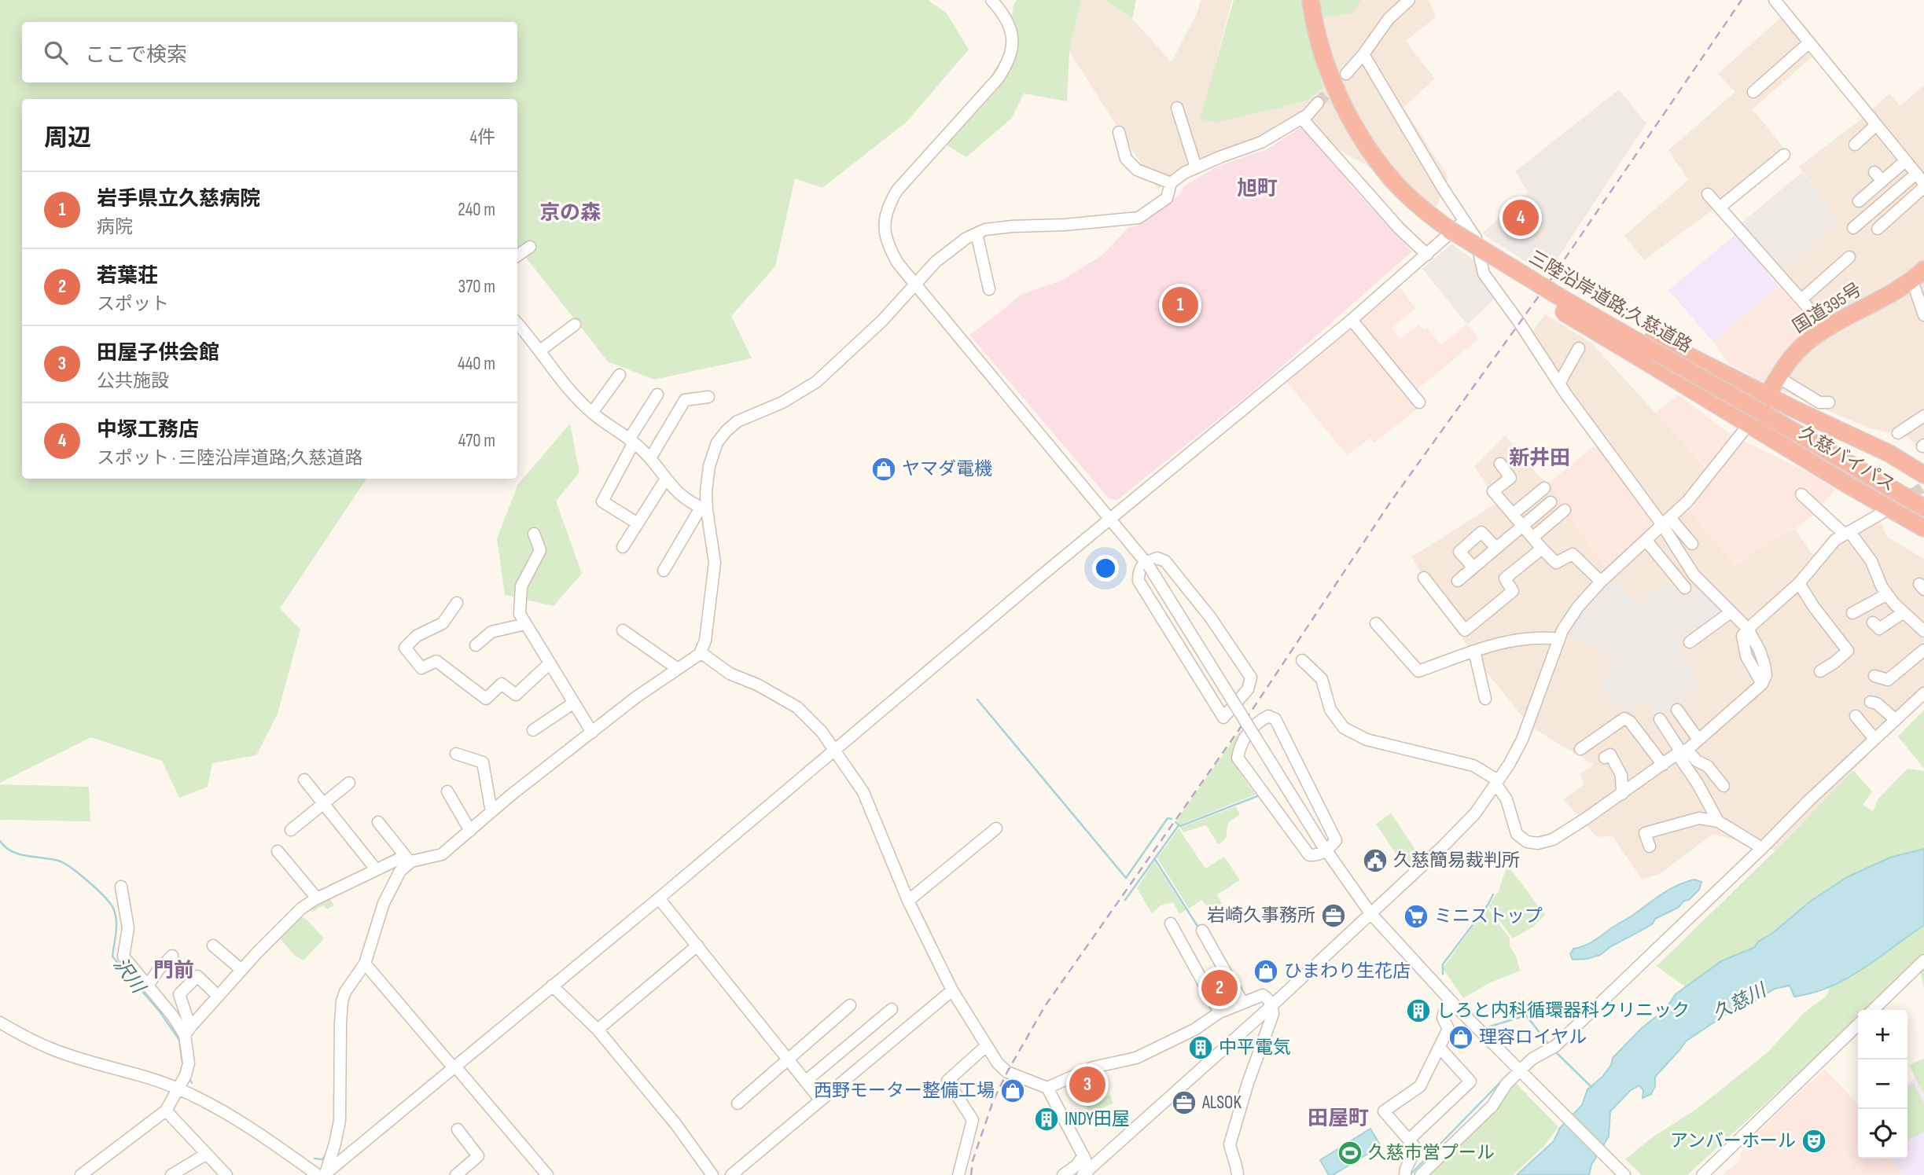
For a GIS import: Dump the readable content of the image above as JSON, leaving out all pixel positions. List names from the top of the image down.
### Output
{
  "streets": {
    "highway": ["三陸沿岸道路;久慈道路", "国道395号", "久慈バイパス"]
  },
  "crossings": [
    ["三陸沿岸道路;久慈道路", "久慈バイパス"],
    ["国道395号", "久慈バイパス"]
  ],
  "districts": [
    "旭町",
    "京の森",
    "新井田",
    "門前",
    "田屋町"
  ],
  "water": ["沢川", "久慈川"],
  "places": {
    "shop": [
      "ヤマダ電機",
      "ひまわり生花店",
      "理容ロイヤル",
      "西野モーター整備工場"
    ],
    "public building": ["久慈簡易裁判所"],
    "office": ["岩崎久事務所", "ALSOK"],
    "supermarket": ["ミニストップ"],
    "building": ["しろと内科循環器科クリニック", "中平電気", "INDY田屋"],
    "theatre": ["アンバーホール"],
    "sports": ["久慈市営プール"]
  },
  "page": {
    "search": "ここで検索",
    "heading": ["周辺", "4件"],
    "list": [
      {
        "mark": "1",
        "name": "岩手県立久慈病院",
        "note": "病院",
        "value": "240 m"
      },
      {
        "mark": "2",
        "name": "若葉荘",
        "note": "スポット",
        "value": "370 m"
      },
      {
        "mark": "3",
        "name": "田屋子供会館",
        "note": "公共施設",
        "value": "440 m"
      },
      {
        "mark": "4",
        "name": "中塚工務店",
        "note": "スポット · 三陸沿岸道路;久慈道路",
        "value": "470 m"
      }
    ],
    "pins": [
      "4",
      "1",
      "2",
      "3"
    ],
    "map_buttons": ["+", "−"]
  }
}
